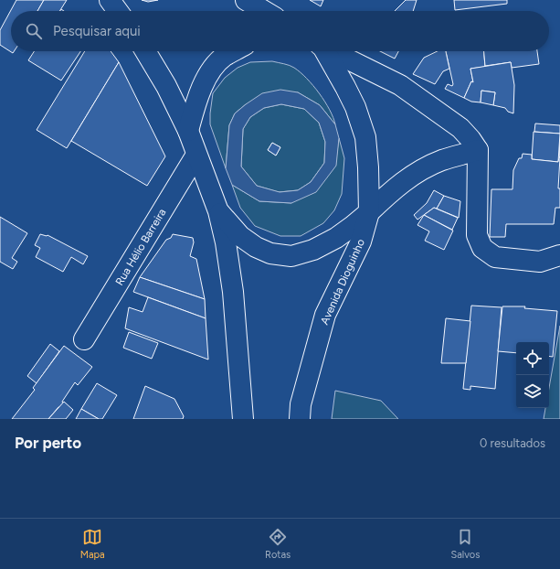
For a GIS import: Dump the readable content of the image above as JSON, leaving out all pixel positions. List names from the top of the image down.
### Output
{
  "streets": {
    "main road": ["Rua Hélio Barreira", "Avenida Dioguinho"]
  },
  "page": {
    "search": "Pesquisar aqui",
    "heading": ["Por perto", "0 resultados"],
    "nav": ["Mapa", "Rotas", "Salvos"]
  }
}
